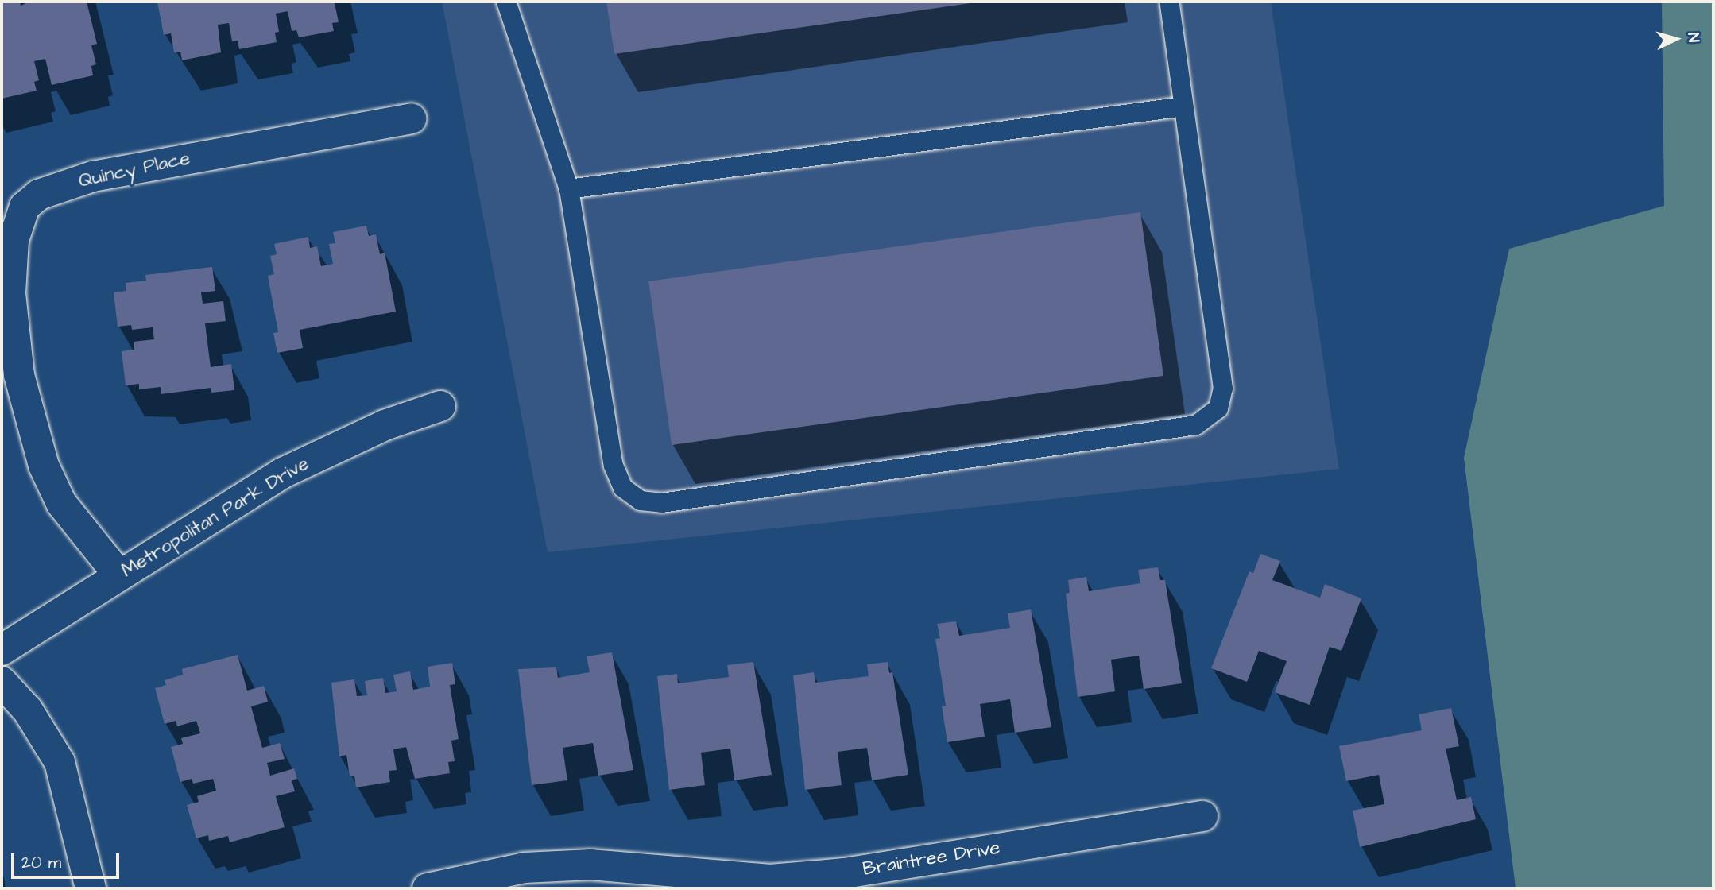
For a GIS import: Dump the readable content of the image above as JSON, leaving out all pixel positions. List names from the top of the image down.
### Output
{
  "streets": {
    "street": ["Quincy Place", "Metropolitan Park Drive", "Braintree Drive"]
  },
  "crossings": [
    ["Quincy Place", "Metropolitan Park Drive"]
  ],
  "scale_bar": "20 m",
  "north": "right"
}
